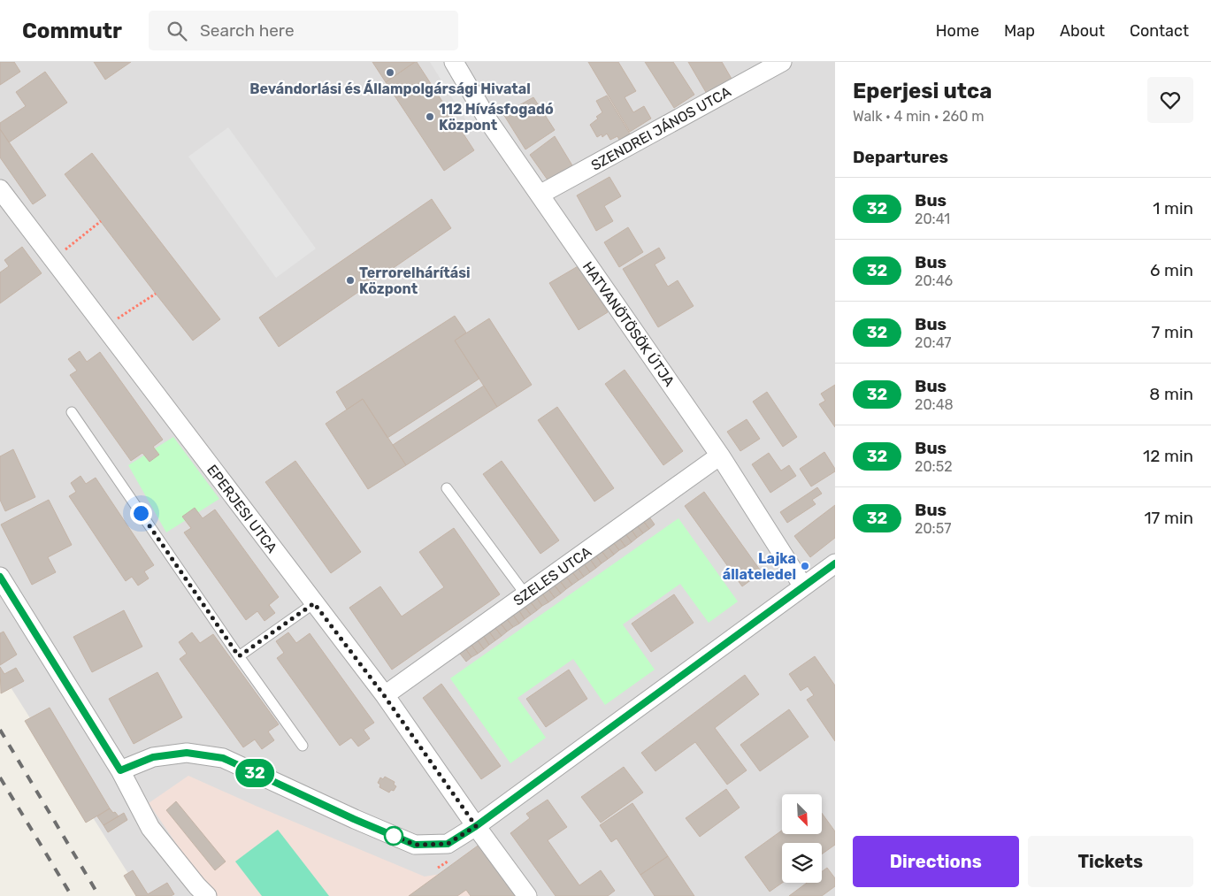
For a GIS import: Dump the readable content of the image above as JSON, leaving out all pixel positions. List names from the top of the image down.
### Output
{
  "streets": {
    "street": [
      "SZENDREI JÁNOS UTCA",
      "HATVANÖTÖSÖK ÚTJA",
      "EPERJESI UTCA",
      "SZELES UTCA"
    ]
  },
  "crossings": [
    ["SZENDREI JÁNOS UTCA", "HATVANÖTÖSÖK ÚTJA"],
    ["HATVANÖTÖSÖK ÚTJA", "SZELES UTCA"],
    ["EPERJESI UTCA", "SZELES UTCA"]
  ],
  "places": [
    "Bevándorlási és Állampolgársági Hivatal",
    "112 Hívásfogadó Központ",
    "Terrorelhárítási Központ",
    "Lajka állateledel"
  ],
  "lines": ["bus line 32"],
  "north": "bottom right",
  "page": {
    "header": "Commutr",
    "search": "Search here",
    "nav": [
      "Home",
      "Map",
      "About",
      "Contact"
    ],
    "on_map": "32",
    "heading": [
      ["Eperjesi utca", "Walk · 4 min · 260 m"],
      "Departures"
    ],
    "list": [
      {
        "mark": "32",
        "name": "Bus",
        "note": "20:41",
        "value": "1 min"
      },
      {
        "mark": "32",
        "name": "Bus",
        "note": "20:46",
        "value": "6 min"
      },
      {
        "mark": "32",
        "name": "Bus",
        "note": "20:47",
        "value": "7 min"
      },
      {
        "mark": "32",
        "name": "Bus",
        "note": "20:48",
        "value": "8 min"
      },
      {
        "mark": "32",
        "name": "Bus",
        "note": "20:52",
        "value": "12 min"
      },
      {
        "mark": "32",
        "name": "Bus",
        "note": "20:57",
        "value": "17 min"
      }
    ],
    "buttons": ["Directions", "Tickets"]
  }
}
